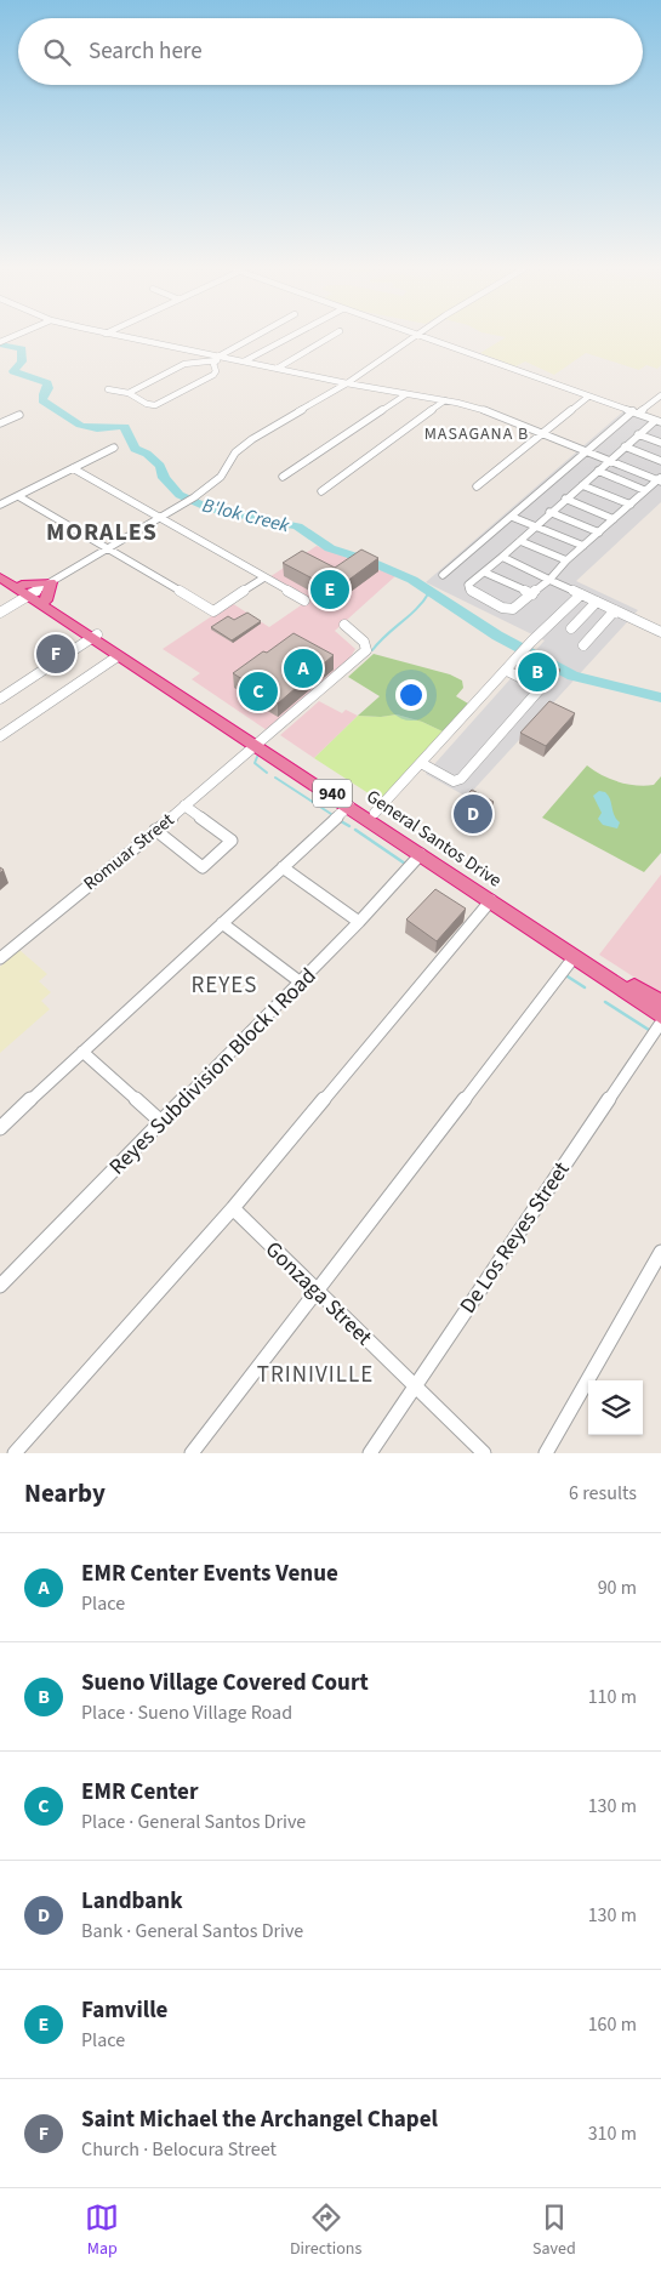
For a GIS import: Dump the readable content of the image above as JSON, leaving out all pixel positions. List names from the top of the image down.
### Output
{
  "streets": {
    "highway": ["940", "General Santos Drive"],
    "street": [
      "Romuar Street",
      "Reyes Subdivision Block I Road",
      "De Los Reyes Street",
      "Gonzaga Street"
    ]
  },
  "crossings": [
    ["General Santos Drive", "Romuar Street"],
    ["General Santos Drive", "Reyes Subdivision Block I Road"],
    ["De Los Reyes Street", "Gonzaga Street"]
  ],
  "districts": [
    "MASAGANA B",
    "MORALES",
    "REYES",
    "TRINIVILLE"
  ],
  "water": ["B'lok Creek"],
  "page": {
    "search": "Search here",
    "pins": [
      "E",
      "F",
      "A",
      "B",
      "C",
      "D"
    ],
    "heading": ["Nearby", "6 results"],
    "list": [
      {
        "mark": "A",
        "name": "EMR Center Events Venue",
        "note": "Place",
        "value": "90 m"
      },
      {
        "mark": "B",
        "name": "Sueno Village Covered Court",
        "note": "Place · Sueno Village Road",
        "value": "110 m"
      },
      {
        "mark": "C",
        "name": "EMR Center",
        "note": "Place · General Santos Drive",
        "value": "130 m"
      },
      {
        "mark": "D",
        "name": "Landbank",
        "note": "Bank · General Santos Drive",
        "value": "130 m"
      },
      {
        "mark": "E",
        "name": "Famville",
        "note": "Place",
        "value": "160 m"
      },
      {
        "mark": "F",
        "name": "Saint Michael the Archangel Chapel",
        "note": "Church · Belocura Street",
        "value": "310 m"
      }
    ],
    "nav": ["Map", "Directions", "Saved"]
  }
}
